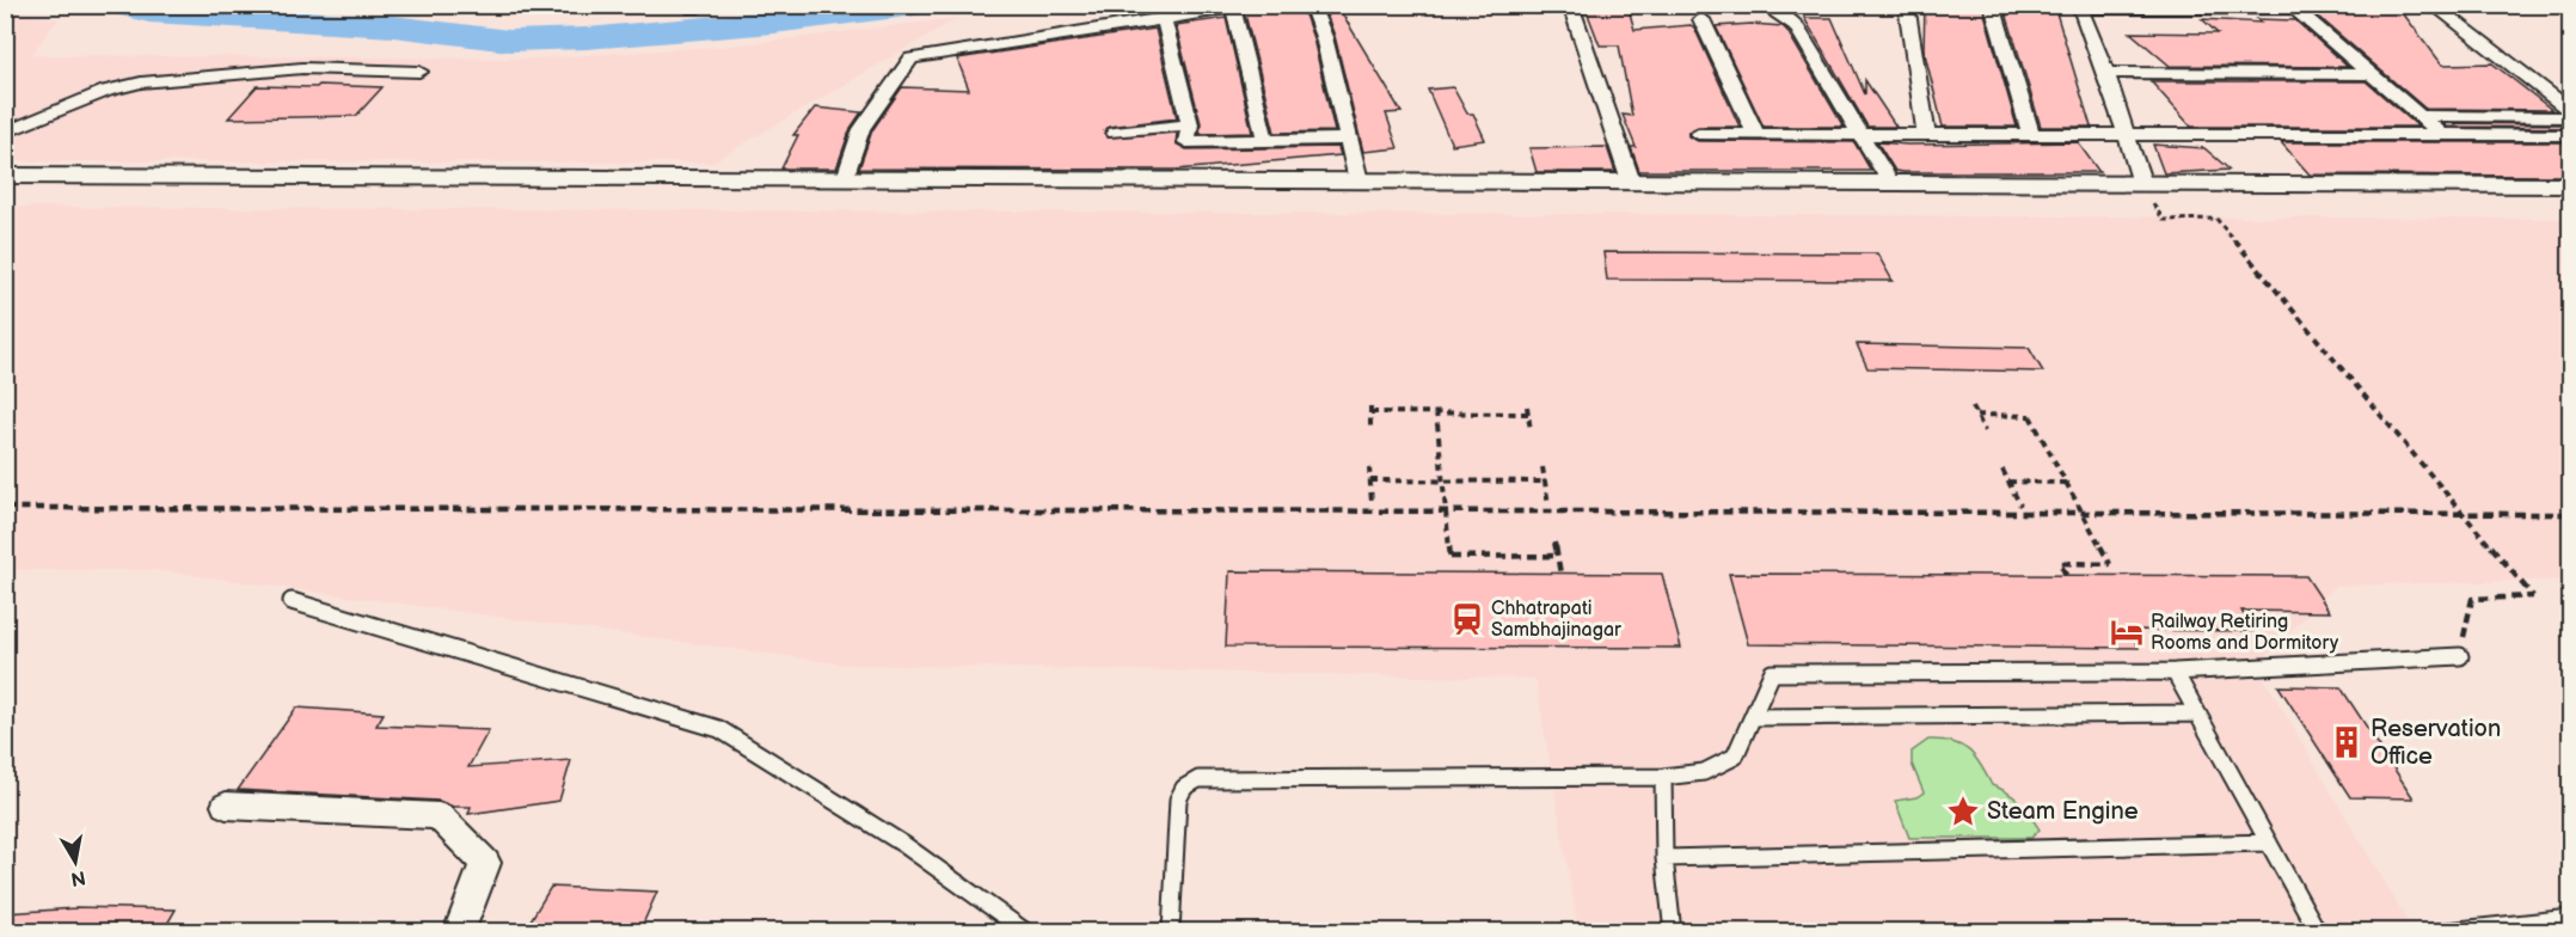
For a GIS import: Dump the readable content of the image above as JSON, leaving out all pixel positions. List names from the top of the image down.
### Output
{
  "places": {
    "station": ["Chhatrapati Sambhajinagar"],
    "hotel": ["Railway Retiring Rooms and Dormitory"],
    "building": ["Reservation Office"],
    "place": ["Steam Engine"]
  },
  "north": "bottom"
}
